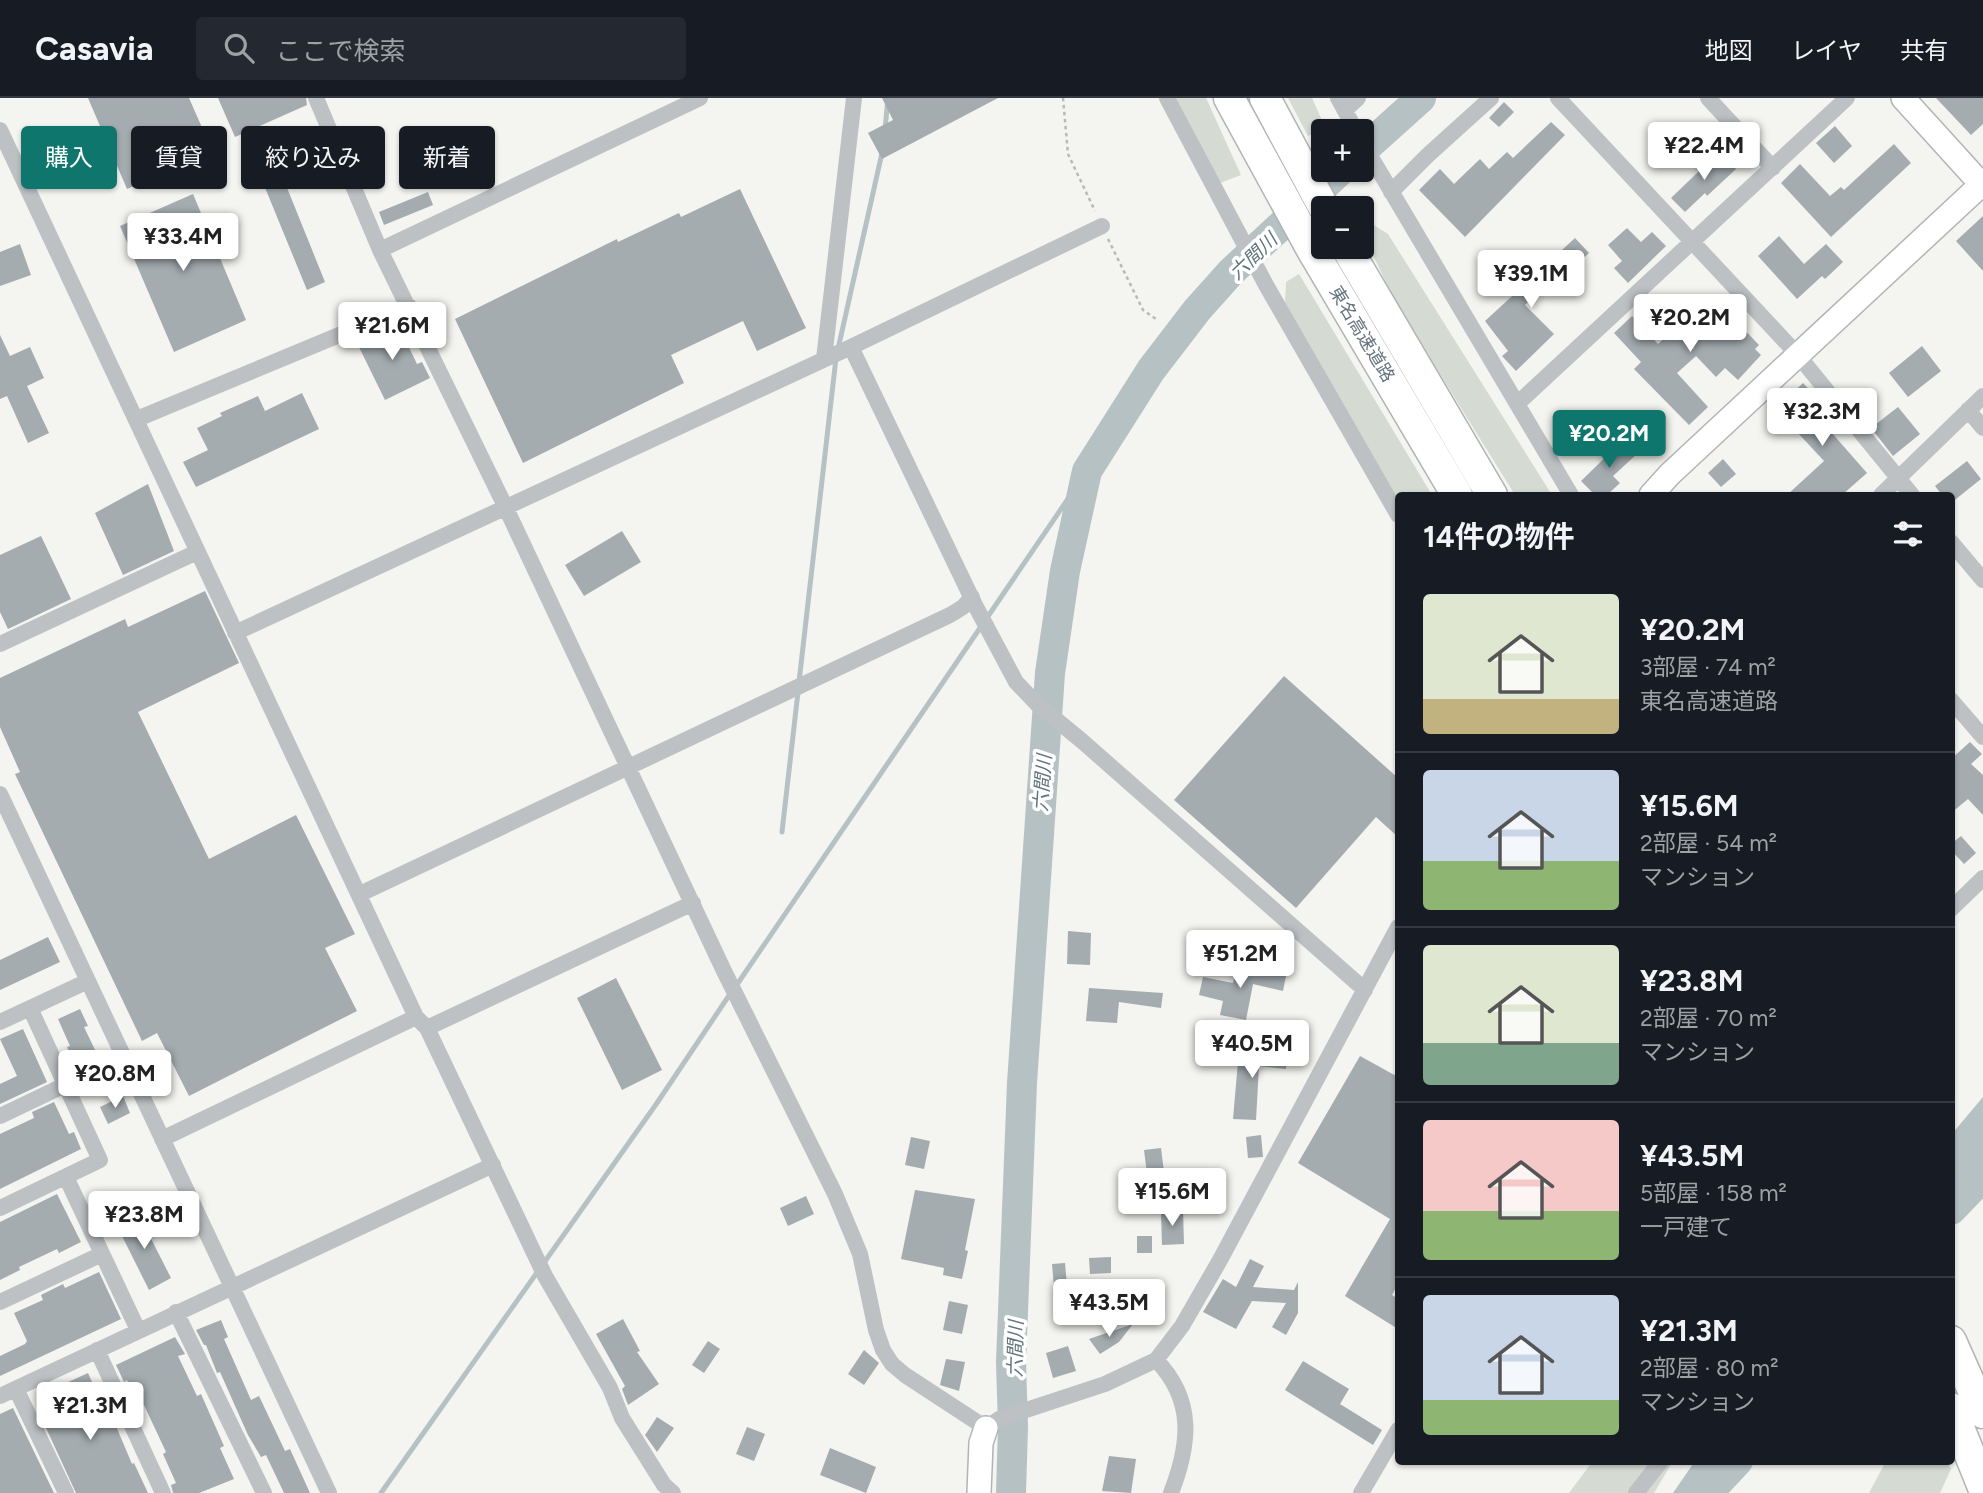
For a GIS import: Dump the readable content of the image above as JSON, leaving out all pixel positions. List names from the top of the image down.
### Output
{
  "streets": {
    "highway": ["東名高速道路"]
  },
  "water": ["六間川"],
  "page": {
    "header": "Casavia",
    "search": "ここで検索",
    "nav": ["地図", "レイヤ", "共有"],
    "map_buttons": ["+", "−"],
    "price": [
      "¥22.4M",
      "¥33.4M",
      "¥39.1M",
      "¥20.2M",
      "¥21.6M",
      "¥32.3M",
      "¥20.2M",
      "¥51.2M",
      "¥40.5M",
      "¥20.8M",
      "¥15.6M",
      "¥23.8M",
      "¥43.5M",
      "¥21.3M"
    ],
    "chip": [
      "購入",
      "賃貸",
      "絞り込み",
      "新着"
    ],
    "heading": "14件の物件",
    "list": [
      {
        "name": "¥20.2M",
        "note": "3部屋 · 74 m² · 東名高速道路"
      },
      {
        "name": "¥15.6M",
        "note": "2部屋 · 54 m² · マンション"
      },
      {
        "name": "¥23.8M",
        "note": "2部屋 · 70 m² · マンション"
      },
      {
        "name": "¥43.5M",
        "note": "5部屋 · 158 m² · 一戸建て"
      },
      {
        "name": "¥21.3M",
        "note": "2部屋 · 80 m² · マンション"
      }
    ]
  }
}
